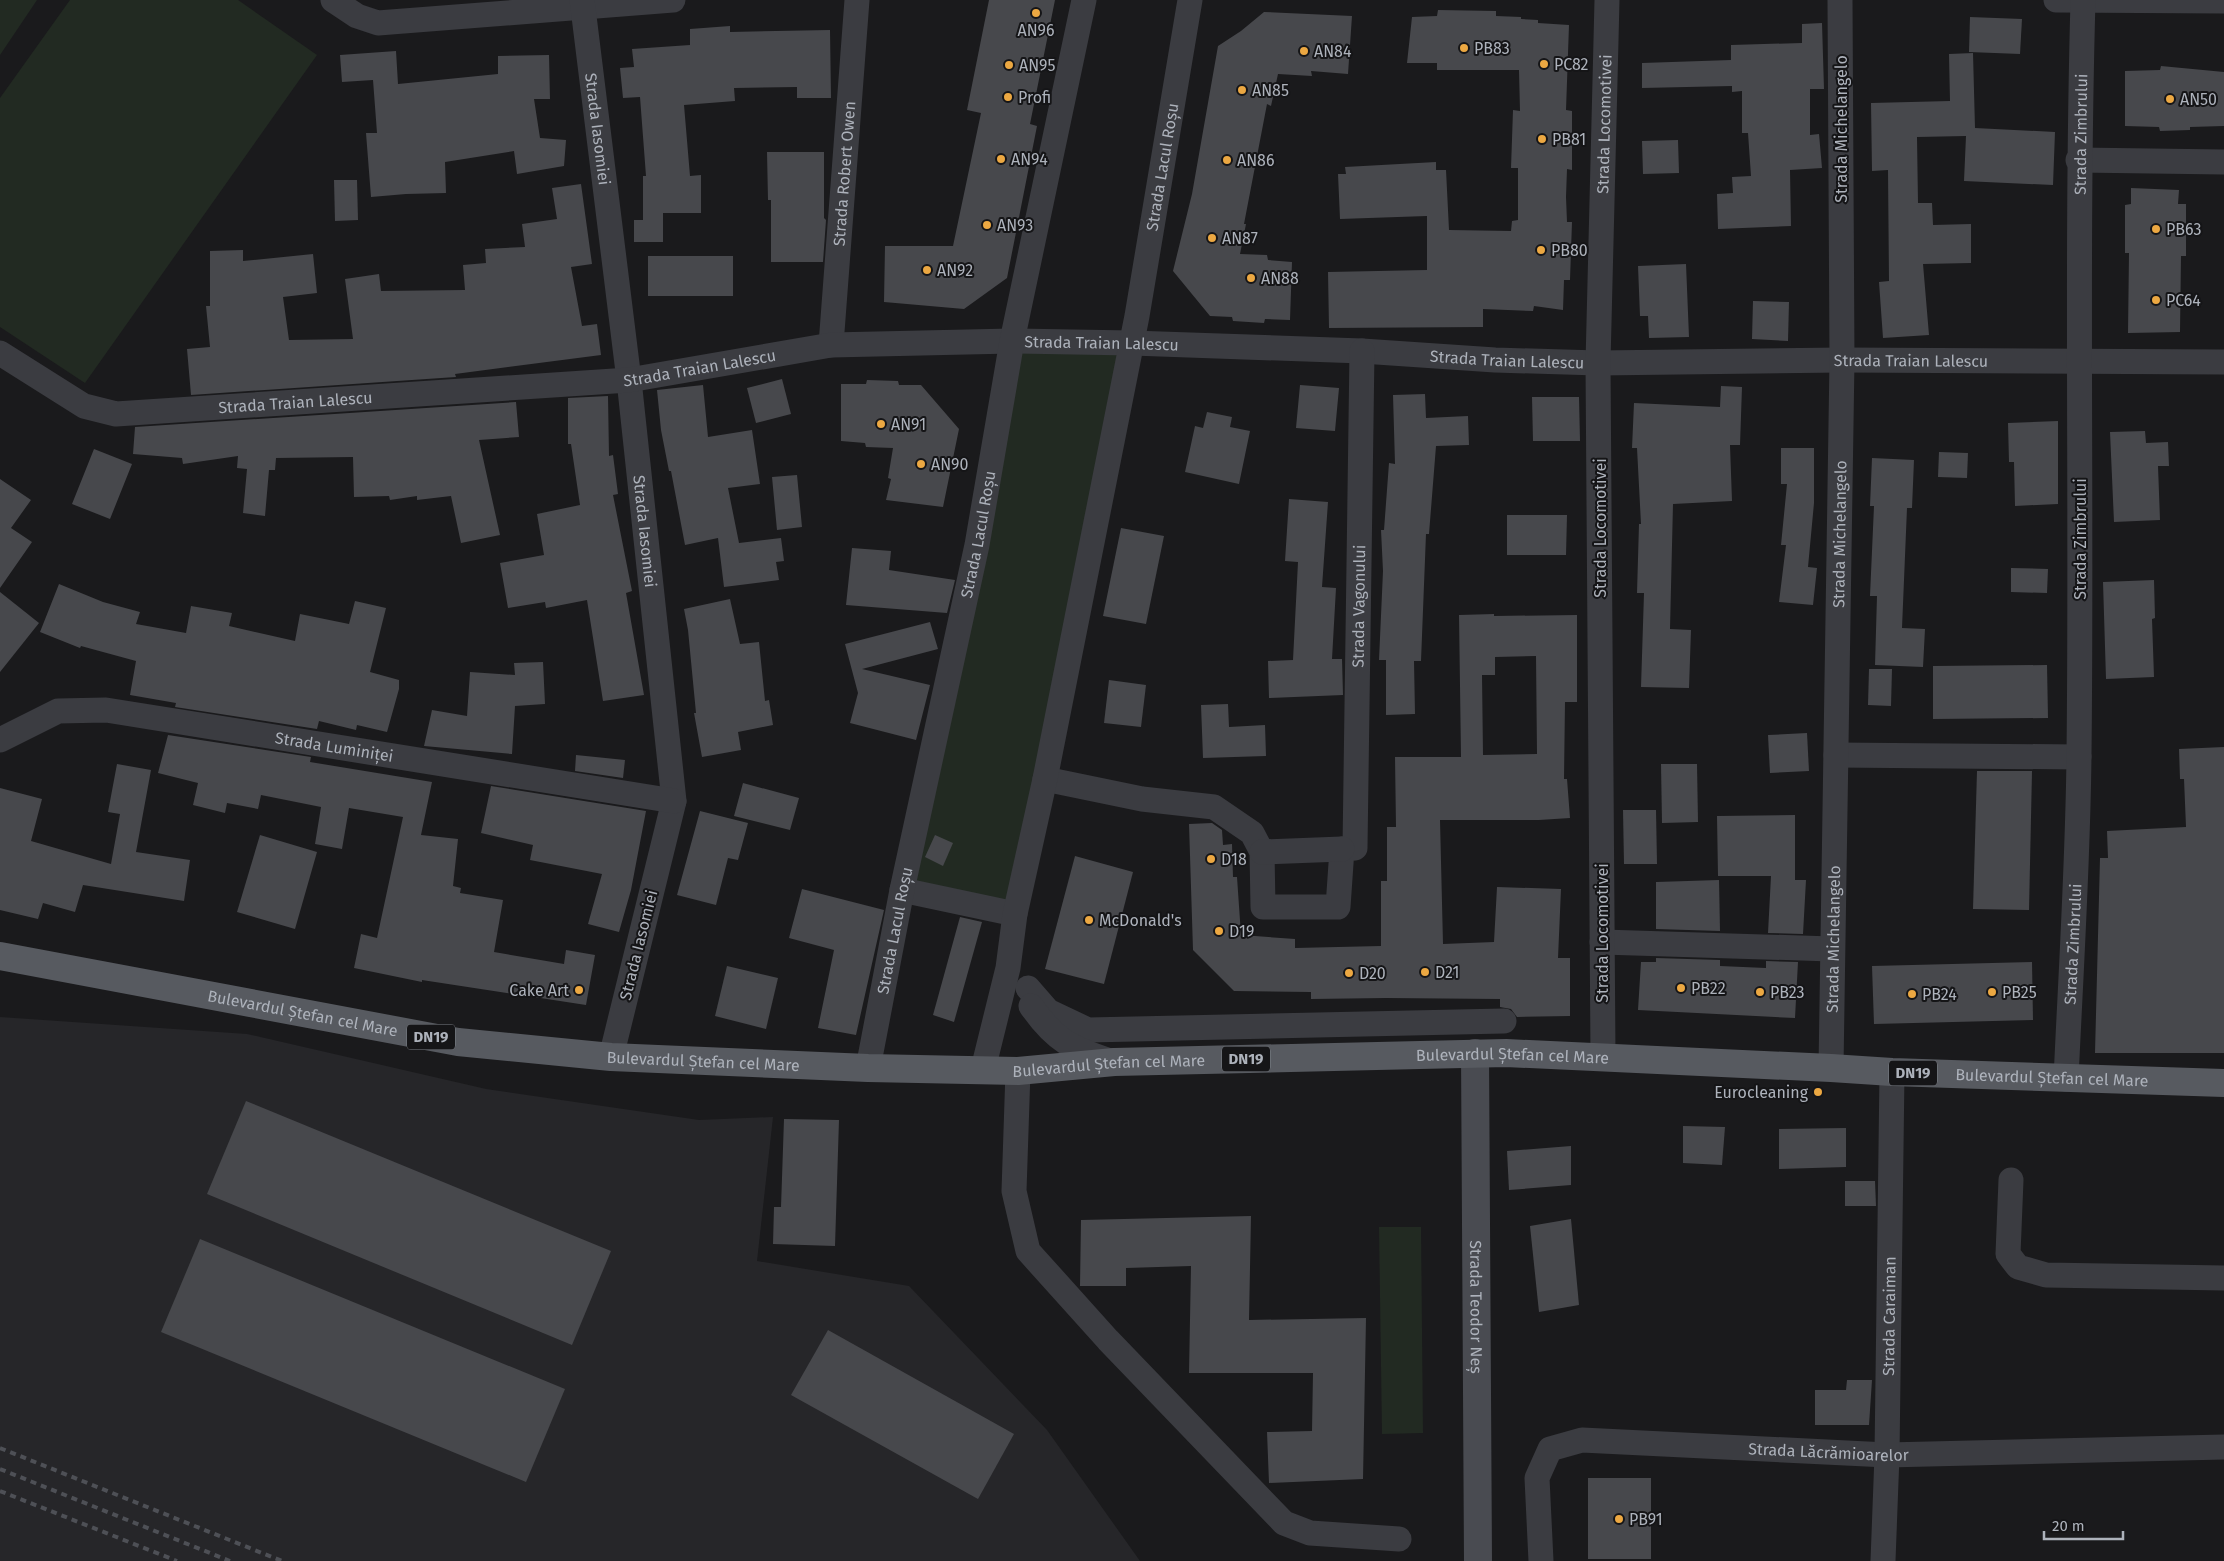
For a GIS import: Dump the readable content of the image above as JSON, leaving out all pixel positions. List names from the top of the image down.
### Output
{
  "streets": {
    "main road": ["Bulevardul Ștefan cel Mare", "DN19", "Strada Teodor Neș"],
    "street": [
      "Strada Locomotivei",
      "Strada Iasomiei",
      "Strada Michelangelo",
      "Strada Zimbrului",
      "Strada Lacul Roșu",
      "Strada Robert Owen",
      "Strada Traian Lalescu",
      "Strada Vagonului",
      "Strada Luminiței",
      "Strada Caraiman",
      "Strada Lăcrămioarelor"
    ]
  },
  "crossings": [
    ["Strada Locomotivei", "Strada Traian Lalescu"],
    ["Strada Locomotivei", "Bulevardul Ștefan cel Mare"],
    ["Strada Iasomiei", "Strada Traian Lalescu"],
    ["Strada Iasomiei", "Strada Luminiței"],
    ["Strada Iasomiei", "Bulevardul Ștefan cel Mare"],
    ["Strada Michelangelo", "Strada Traian Lalescu"],
    ["Strada Michelangelo", "Bulevardul Ștefan cel Mare"],
    ["Strada Zimbrului", "Strada Traian Lalescu"],
    ["Strada Zimbrului", "Bulevardul Ștefan cel Mare"],
    ["Strada Lacul Roșu", "Strada Traian Lalescu"],
    ["Strada Lacul Roșu", "Bulevardul Ștefan cel Mare"],
    ["Strada Robert Owen", "Strada Traian Lalescu"],
    ["Strada Traian Lalescu", "Strada Vagonului"],
    ["Bulevardul Ștefan cel Mare", "Strada Teodor Neș"],
    ["Bulevardul Ștefan cel Mare", "Strada Caraiman"],
    ["Strada Caraiman", "Strada Lăcrămioarelor"]
  ],
  "places": [
    "AN96",
    "PB83",
    "AN84",
    "PC82",
    "AN95",
    "AN85",
    "Profi",
    "AN50",
    "PB81",
    "AN94",
    "AN86",
    "AN93",
    "PB63",
    "AN87",
    "PB80",
    "AN92",
    "AN88",
    "PC64",
    "AN91",
    "AN90",
    "D18",
    "McDonald's",
    "D19",
    "D21",
    "D20",
    "PB22",
    "Cake Art",
    "PB23",
    "PB25",
    "PB24",
    "Eurocleaning",
    "PB91"
  ],
  "scale_bar": "20 m"
}
